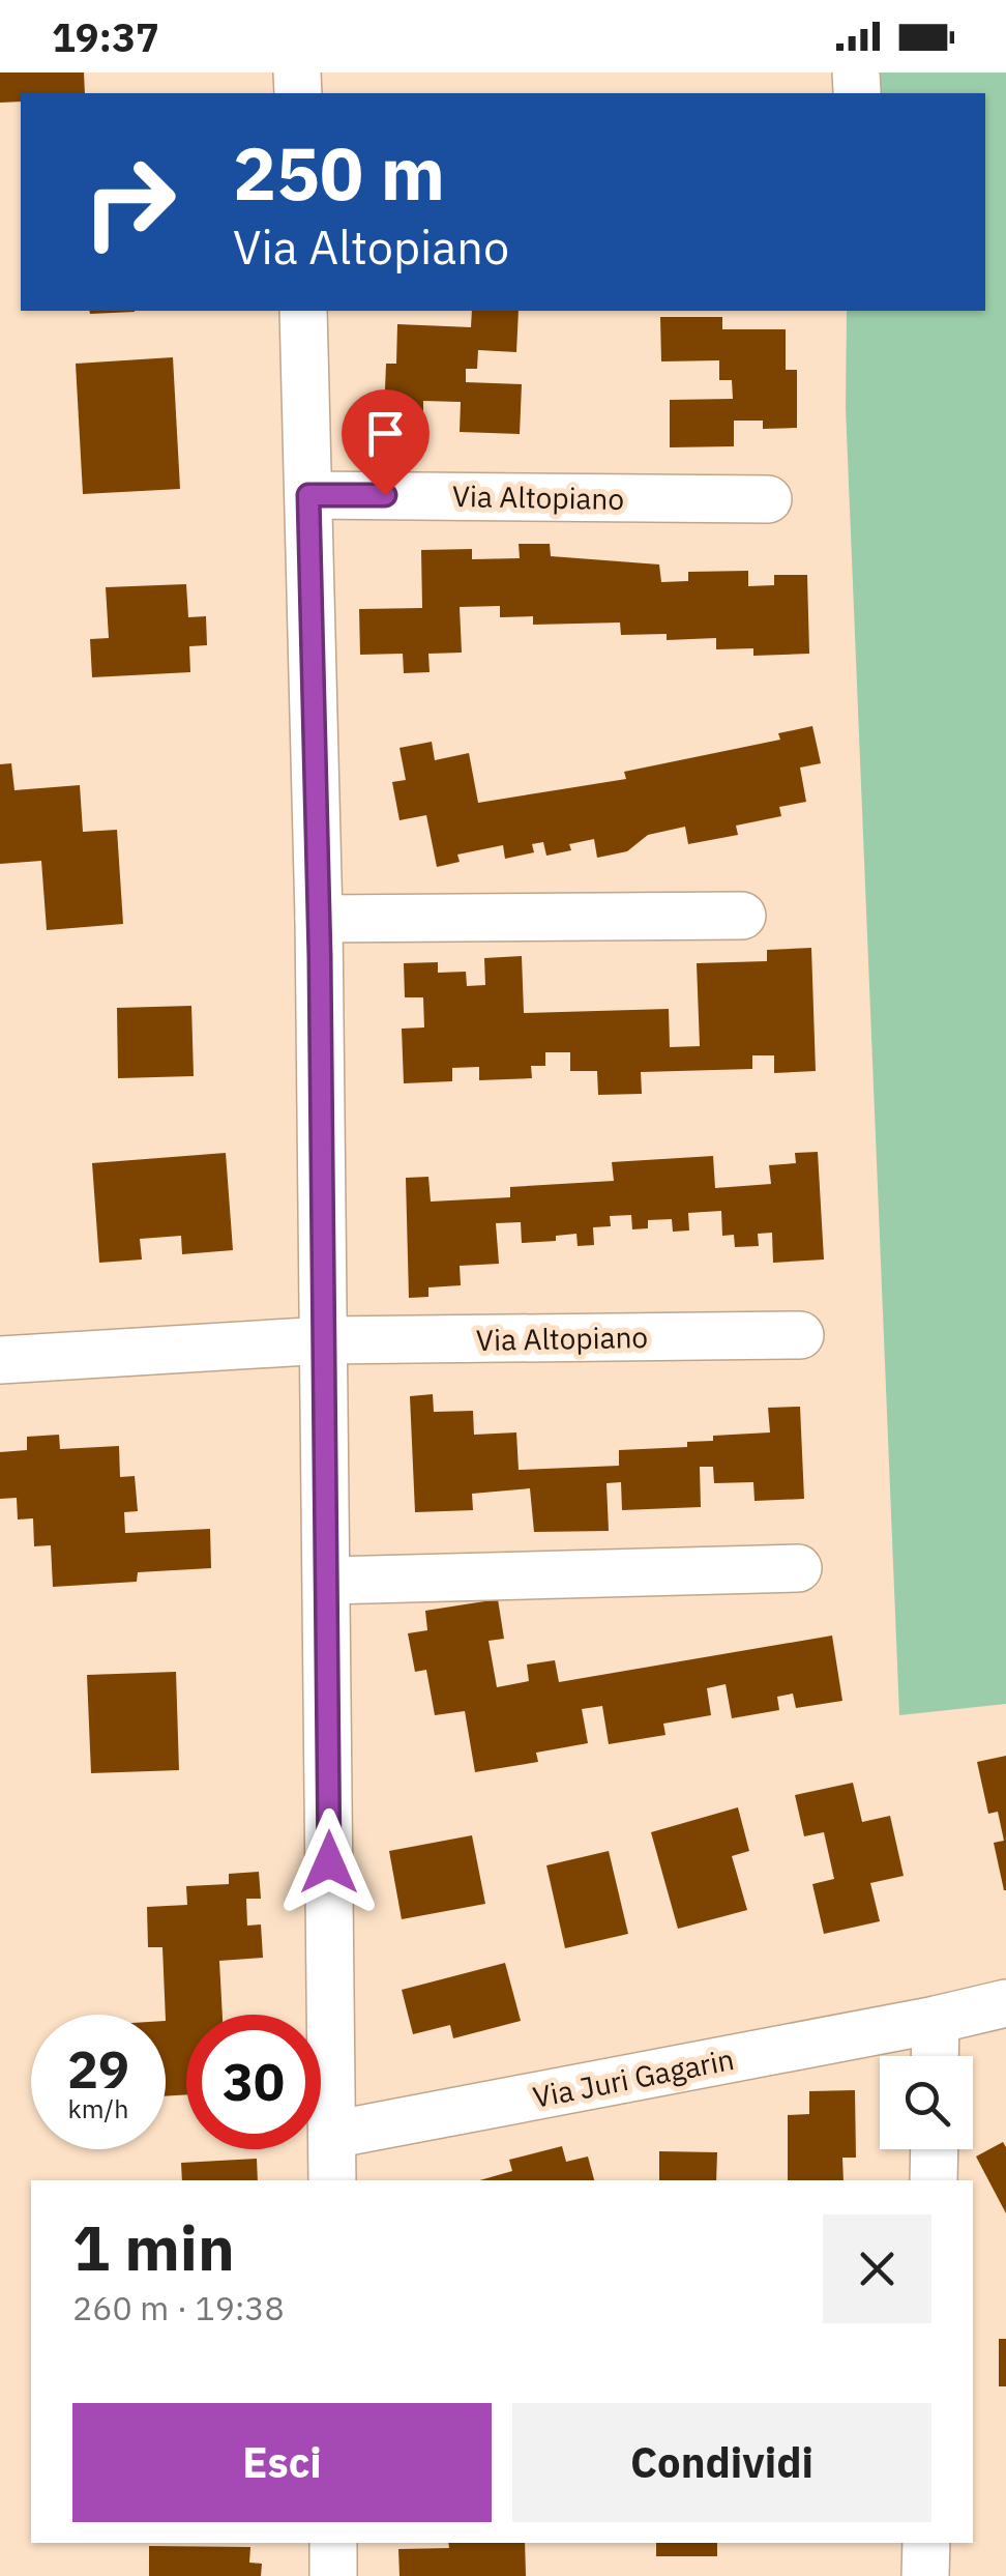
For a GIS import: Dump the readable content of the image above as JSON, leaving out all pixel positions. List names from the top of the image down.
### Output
{
  "streets": {
    "street": ["Via Altopiano", "Via Juri Gagarin"]
  },
  "page": {
    "status": "19:37",
    "turn": ["250 m", "Via Altopiano"],
    "speed": "29 km/h",
    "limit": "30",
    "heading": ["1 min", "260 m · 19:38"],
    "buttons": ["Esci", "Condividi"]
  }
}
